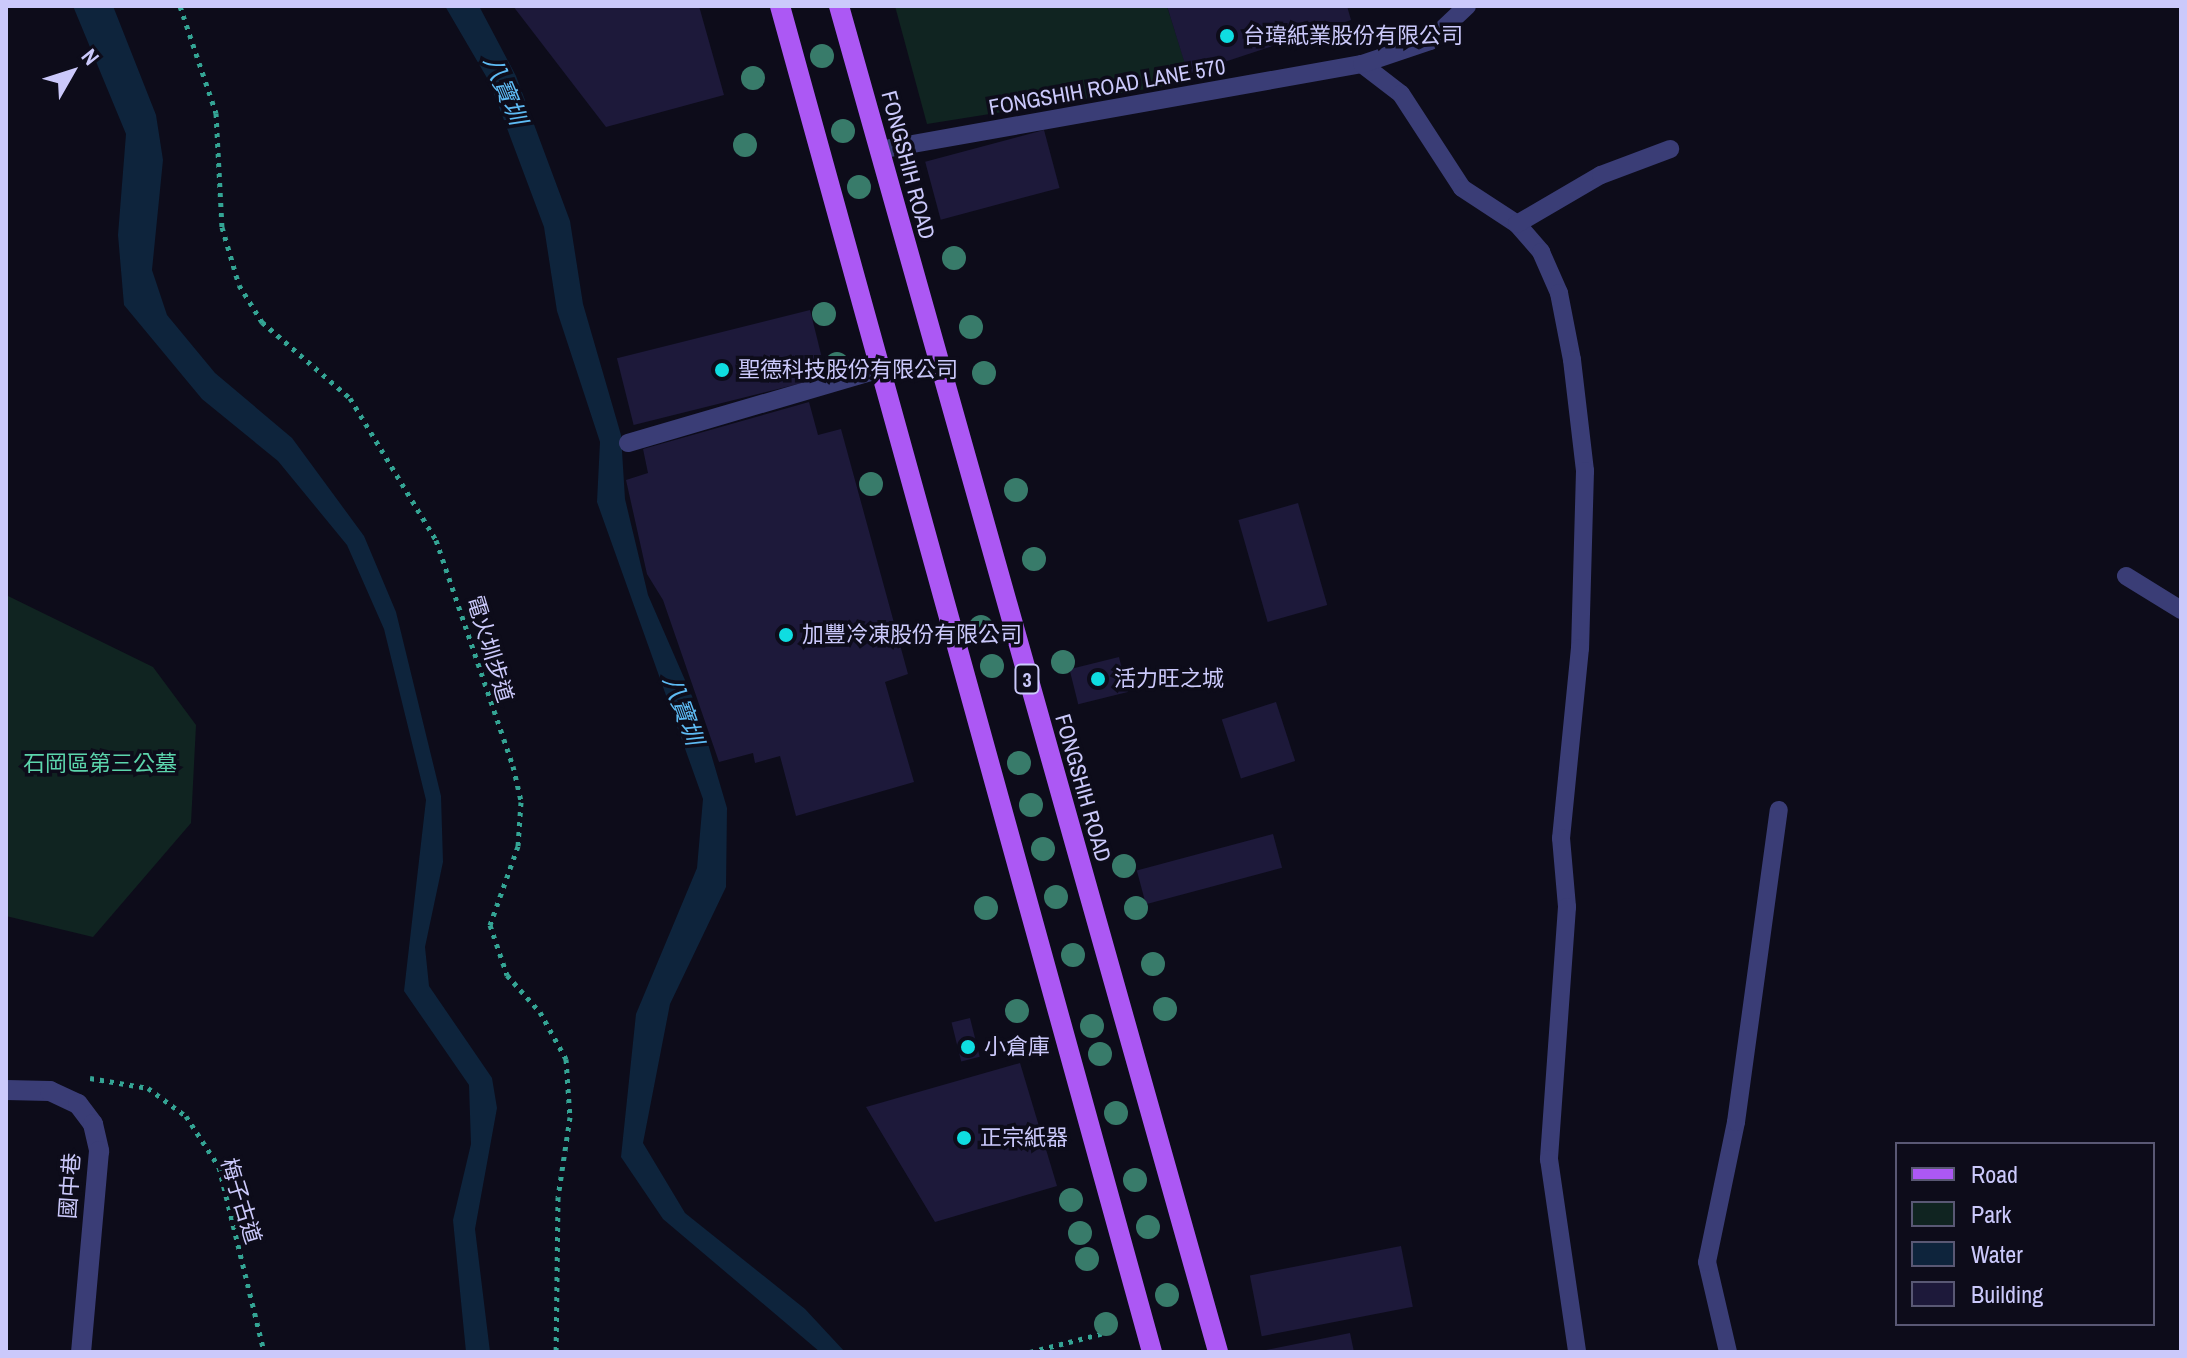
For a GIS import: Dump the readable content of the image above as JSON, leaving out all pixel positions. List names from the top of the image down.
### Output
{
  "streets": {
    "main road": ["FONGSHIH ROAD", "3"],
    "street": ["國中巷"],
    "lane": ["FONGSHIH ROAD LANE 570"],
    "path": ["電火圳步道", "梅子古道"]
  },
  "crossings": [
    ["FONGSHIH ROAD LANE 570", "FONGSHIH ROAD"],
    ["國中巷", "梅子古道"]
  ],
  "water": ["八寶圳"],
  "parks": ["石岡區第三公墓"],
  "places": [
    "台瑋紙業股份有限公司",
    "聖德科技股份有限公司",
    "加豐冷凍股份有限公司",
    "活力旺之城",
    "小倉庫",
    "正宗紙器"
  ],
  "legend": [
    "Road",
    "Park",
    "Water",
    "Building"
  ],
  "north": "top right"
}
